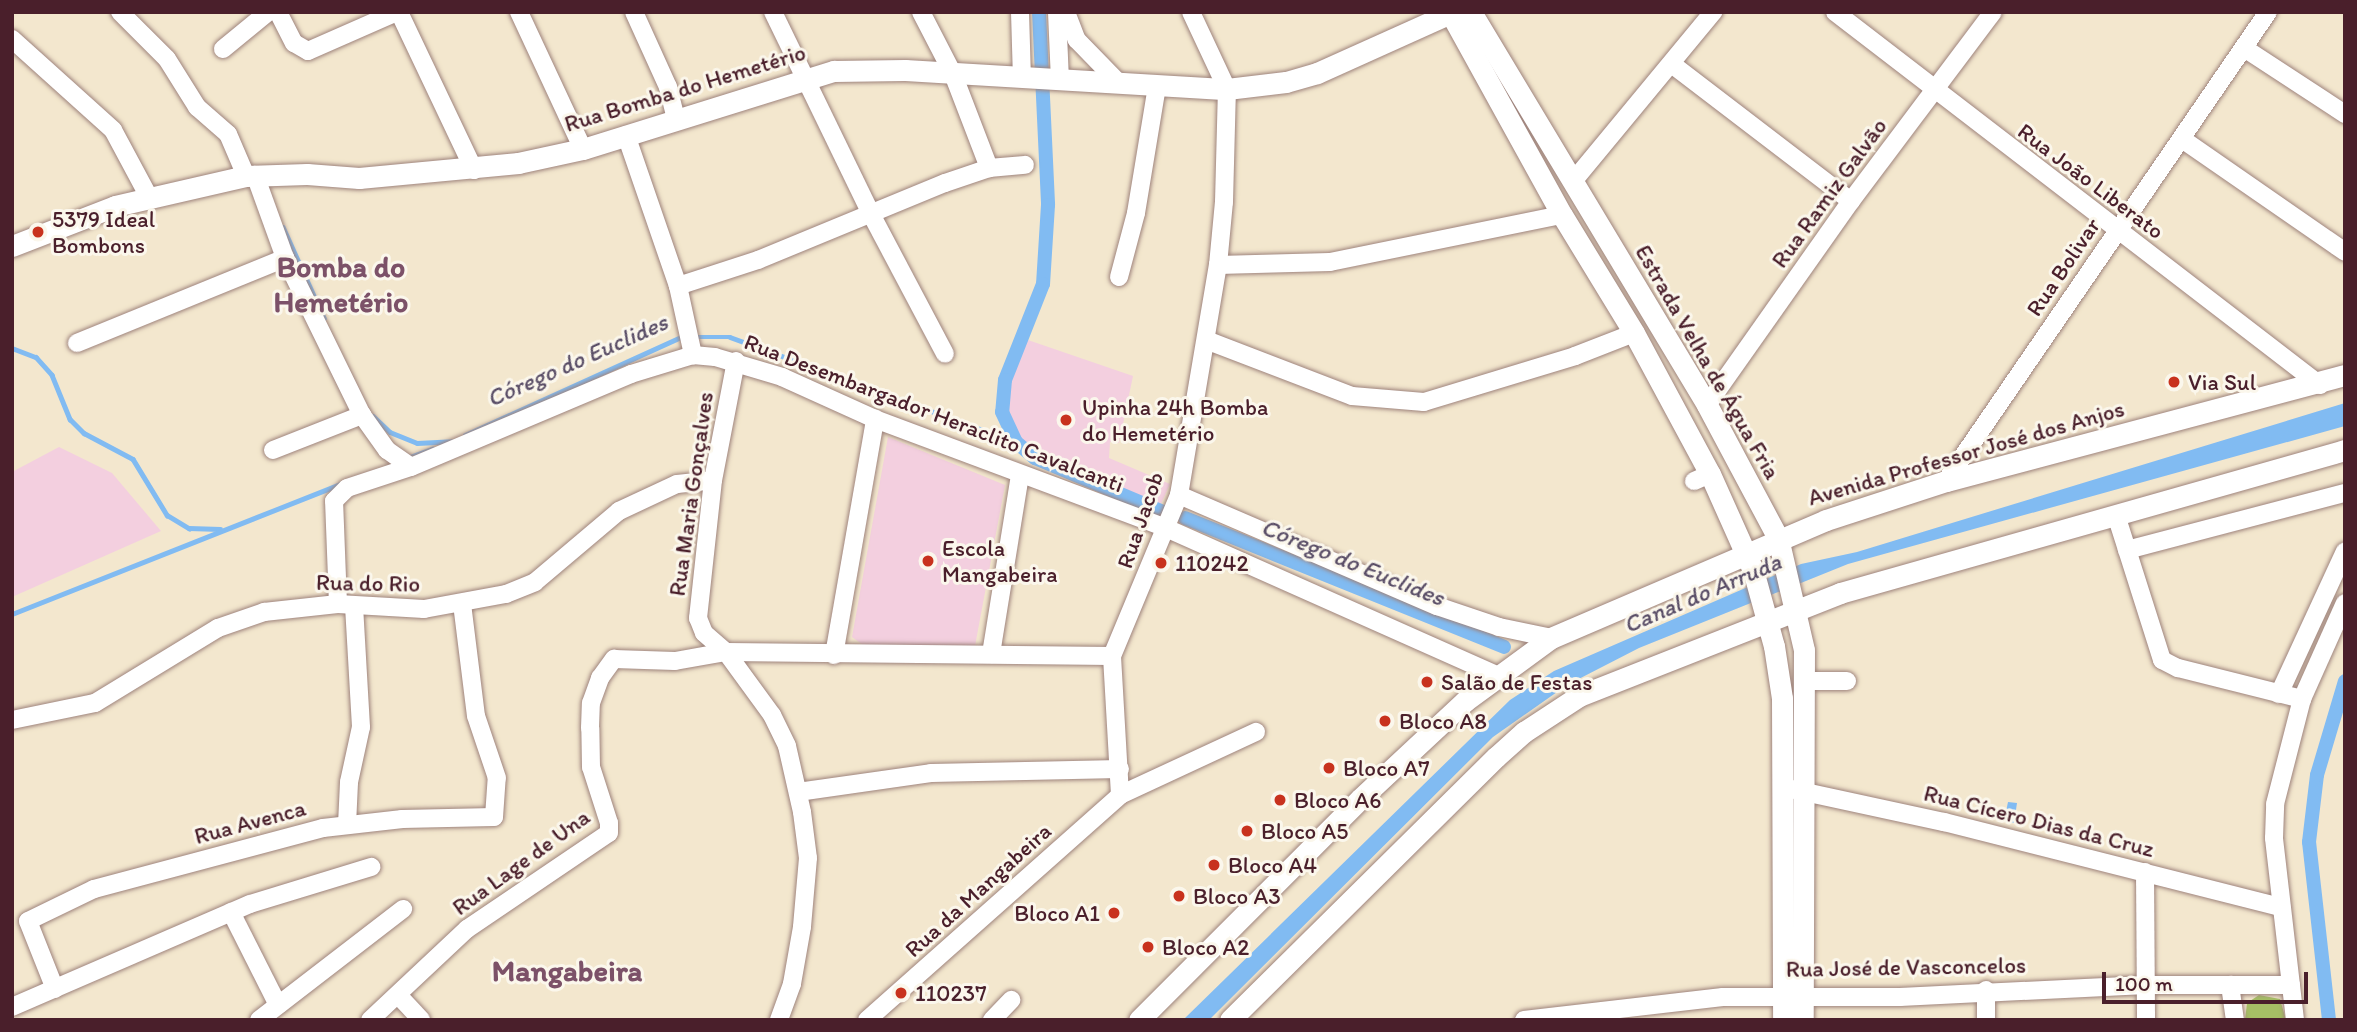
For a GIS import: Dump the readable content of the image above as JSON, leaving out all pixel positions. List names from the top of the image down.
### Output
{
  "streets": {
    "main road": ["Rua Bomba do Hemetério", "Estrada Velha de Água Fria", "Avenida Professor José dos Anjos"],
    "street": [
      "Rua João Liberato",
      "Rua Ramiz Galvão",
      "Rua Bolivar",
      "Rua Desembargador Heraclito Cavalcanti",
      "Rua Maria Gonçalves",
      "Rua Jacob",
      "Rua do Rio",
      "Rua Cícero Dias da Cruz",
      "Rua Avenca",
      "Rua Lage de Una",
      "Rua da Mangabeira",
      "Rua José de Vasconcelos"
    ]
  },
  "crossings": [
    ["Rua Bomba do Hemetério", "Estrada Velha de Água Fria"],
    ["Rua Bomba do Hemetério", "Rua Jacob"],
    ["Rua João Liberato", "Rua Ramiz Galvão"],
    ["Rua João Liberato", "Rua Bolivar"],
    ["Rua João Liberato", "Avenida Professor José dos Anjos"],
    ["Rua Ramiz Galvão", "Estrada Velha de Água Fria"],
    ["Rua Bolivar", "Avenida Professor José dos Anjos"],
    ["Estrada Velha de Água Fria", "Avenida Professor José dos Anjos"],
    ["Estrada Velha de Água Fria", "Rua Cícero Dias da Cruz"],
    ["Estrada Velha de Água Fria", "Rua José de Vasconcelos"],
    ["Rua Desembargador Heraclito Cavalcanti", "Avenida Professor José dos Anjos"],
    ["Rua Desembargador Heraclito Cavalcanti", "Rua Maria Gonçalves"],
    ["Rua Desembargador Heraclito Cavalcanti", "Rua Jacob"],
    ["Rua Maria Gonçalves", "Rua do Rio"],
    ["Rua Maria Gonçalves", "Rua Lage de Una"],
    ["Rua Jacob", "Rua da Mangabeira"],
    ["Rua do Rio", "Rua Avenca"]
  ],
  "districts": ["Bomba do Hemetério", "Mangabeira"],
  "water": ["Córego do Euclides", "Canal do Arruda"],
  "places": [
    "5379 Ideal Bombons",
    "Via Sul",
    "Upinha 24h Bomba do Hemetério",
    "Escola Mangabeira",
    "110242",
    "Salão de Festas",
    "Bloco A8",
    "Bloco A7",
    "Bloco A6",
    "Bloco A5",
    "Bloco A4",
    "Bloco A3",
    "Bloco A1",
    "Bloco A2",
    "110237"
  ],
  "scale_bar": "100 m"
}
